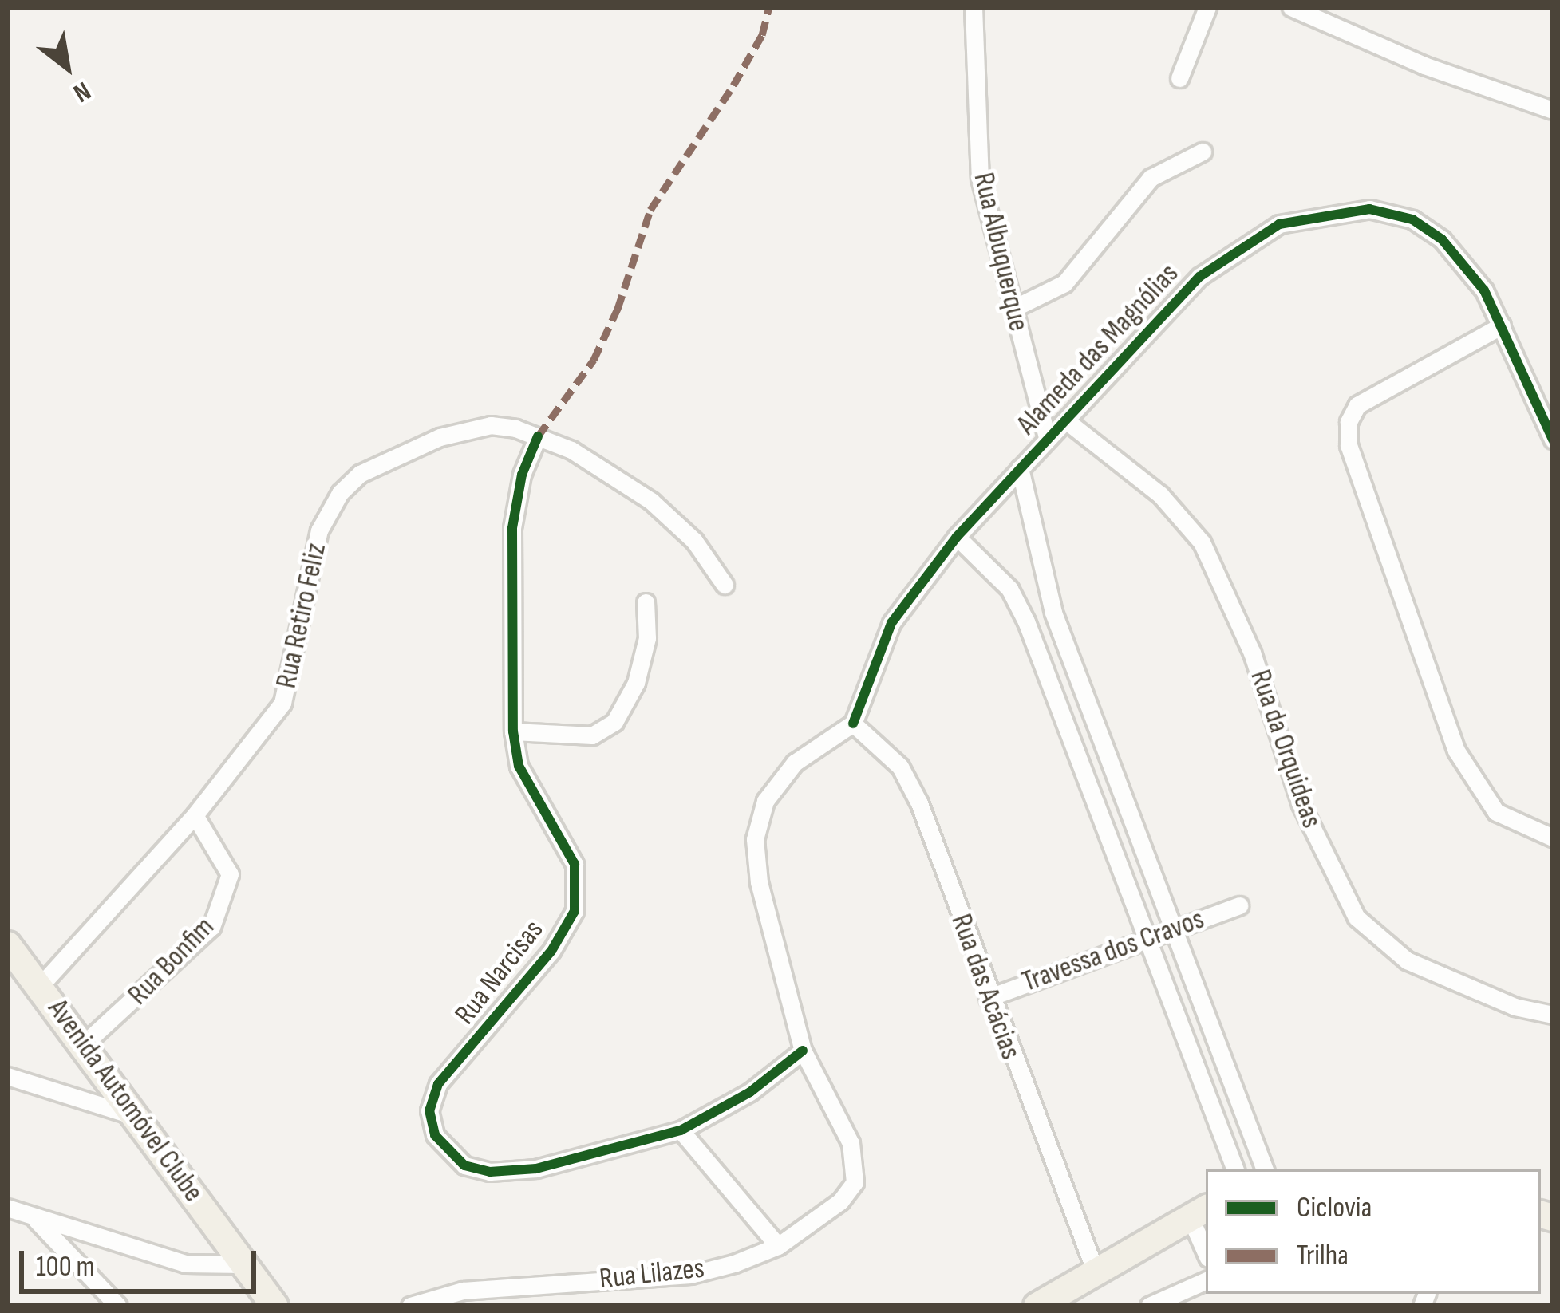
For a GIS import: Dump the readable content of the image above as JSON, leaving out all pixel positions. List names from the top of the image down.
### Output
{
  "streets": {
    "main road": ["Avenida Automóvel Clube"],
    "street": [
      "Rua Albuquerque",
      "Alameda das Magnólias",
      "Rua Retiro Feliz",
      "Rua da Orquideas",
      "Travessa dos Cravos",
      "Rua Bonfim",
      "Rua Narcisas",
      "Rua das Acácias",
      "Rua Lilazes"
    ]
  },
  "crossings": [
    ["Rua Albuquerque", "Alameda das Magnólias"],
    ["Alameda das Magnólias", "Rua da Orquideas"],
    ["Alameda das Magnólias", "Travessa dos Cravos"],
    ["Alameda das Magnólias", "Rua das Acácias"],
    ["Alameda das Magnólias", "Rua Lilazes"],
    ["Rua Retiro Feliz", "Rua Bonfim"],
    ["Rua Retiro Feliz", "Rua Narcisas"],
    ["Rua Retiro Feliz", "Avenida Automóvel Clube"],
    ["Travessa dos Cravos", "Rua das Acácias"],
    ["Rua Bonfim", "Avenida Automóvel Clube"],
    ["Rua Narcisas", "Rua Lilazes"],
    ["Rua das Acácias", "Rua Lilazes"]
  ],
  "legend": ["Ciclovia", "Trilha"],
  "scale_bar": "100 m",
  "north": "bottom right"
}
